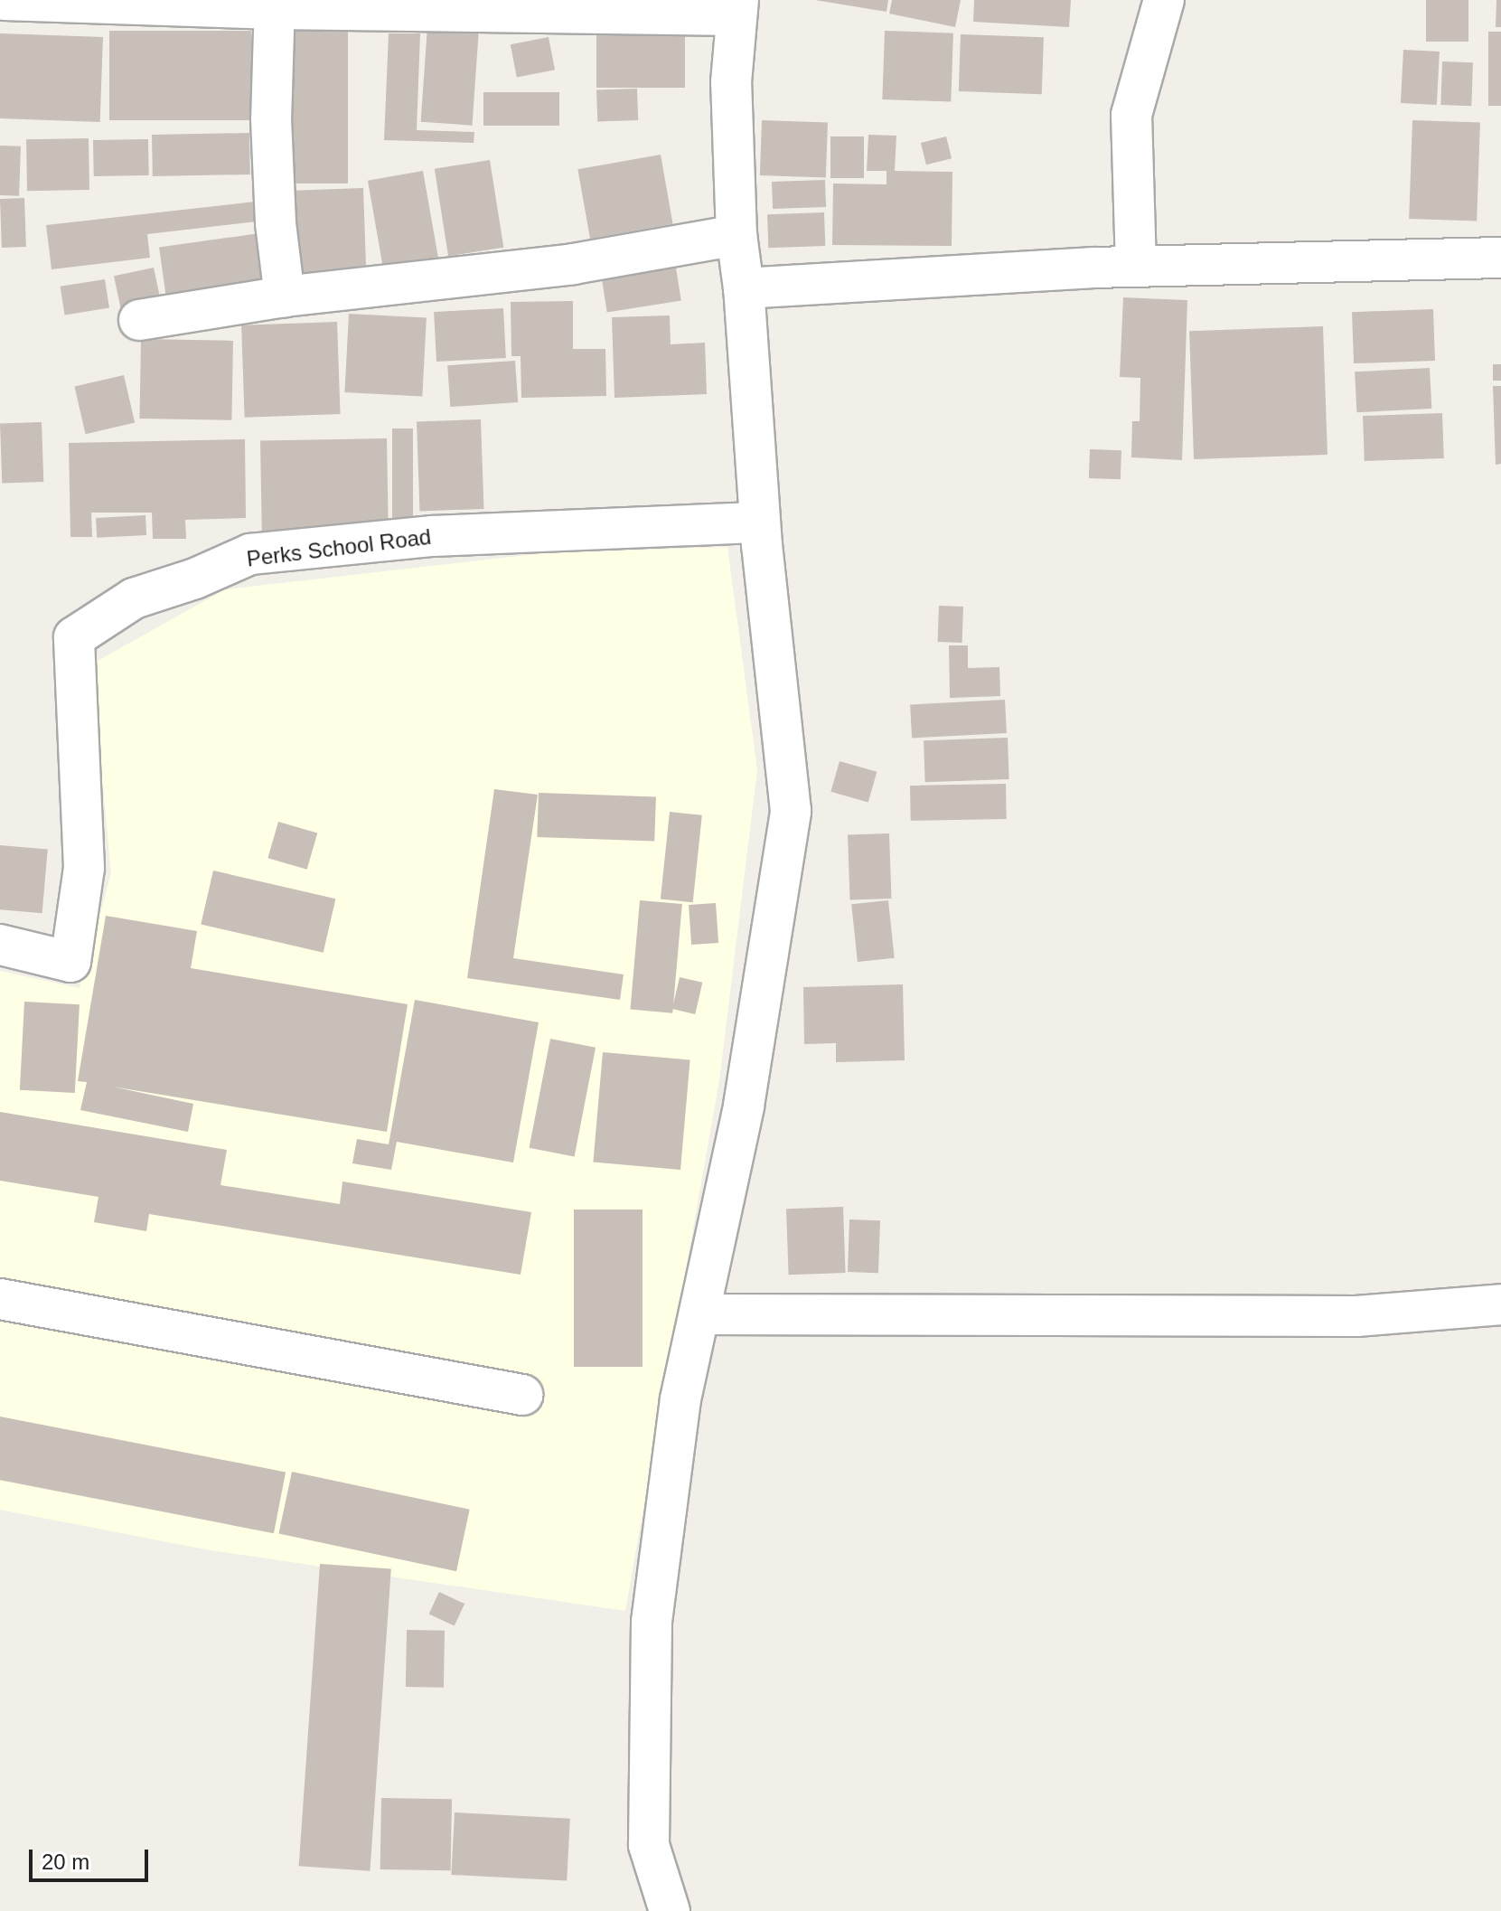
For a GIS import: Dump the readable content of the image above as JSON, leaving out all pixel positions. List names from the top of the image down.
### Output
{
  "streets": {
    "street": ["Perks School Road"]
  },
  "scale_bar": "20 m"
}
